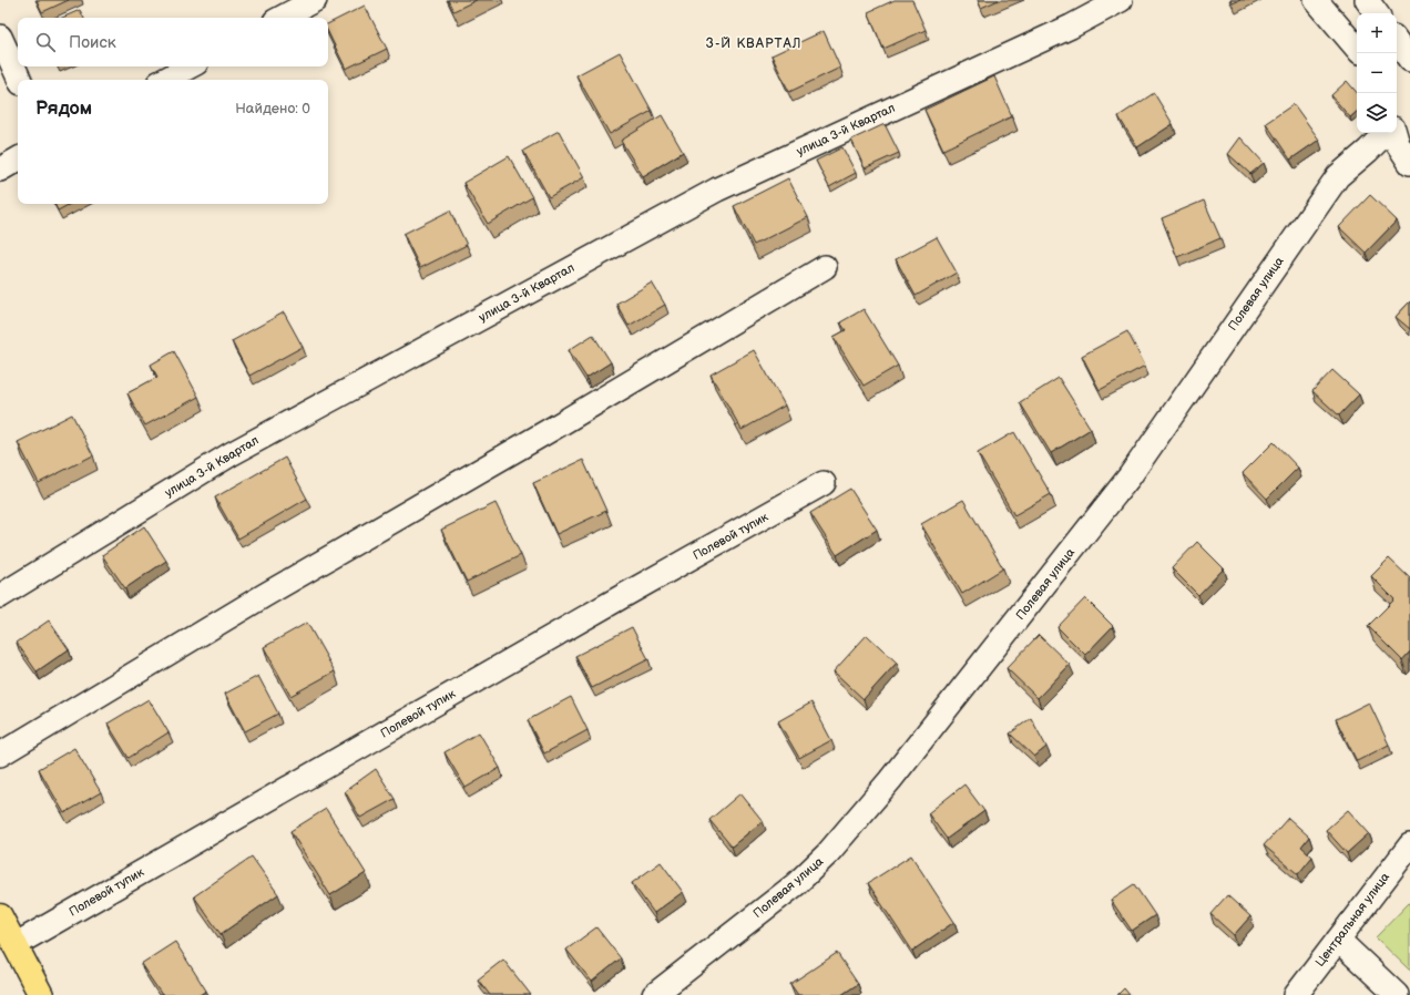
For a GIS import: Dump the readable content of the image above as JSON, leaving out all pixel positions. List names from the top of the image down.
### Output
{
  "streets": {
    "street": [
      "улица 3-й Квартал",
      "Полевая улица",
      "Полевой тупик",
      "Центральная улица"
    ]
  },
  "districts": ["3-Й КВАРТАЛ"],
  "page": {
    "map_buttons": ["+", "−"],
    "search": "Поиск",
    "heading": ["Рядом", "Найдено: 0"]
  }
}
